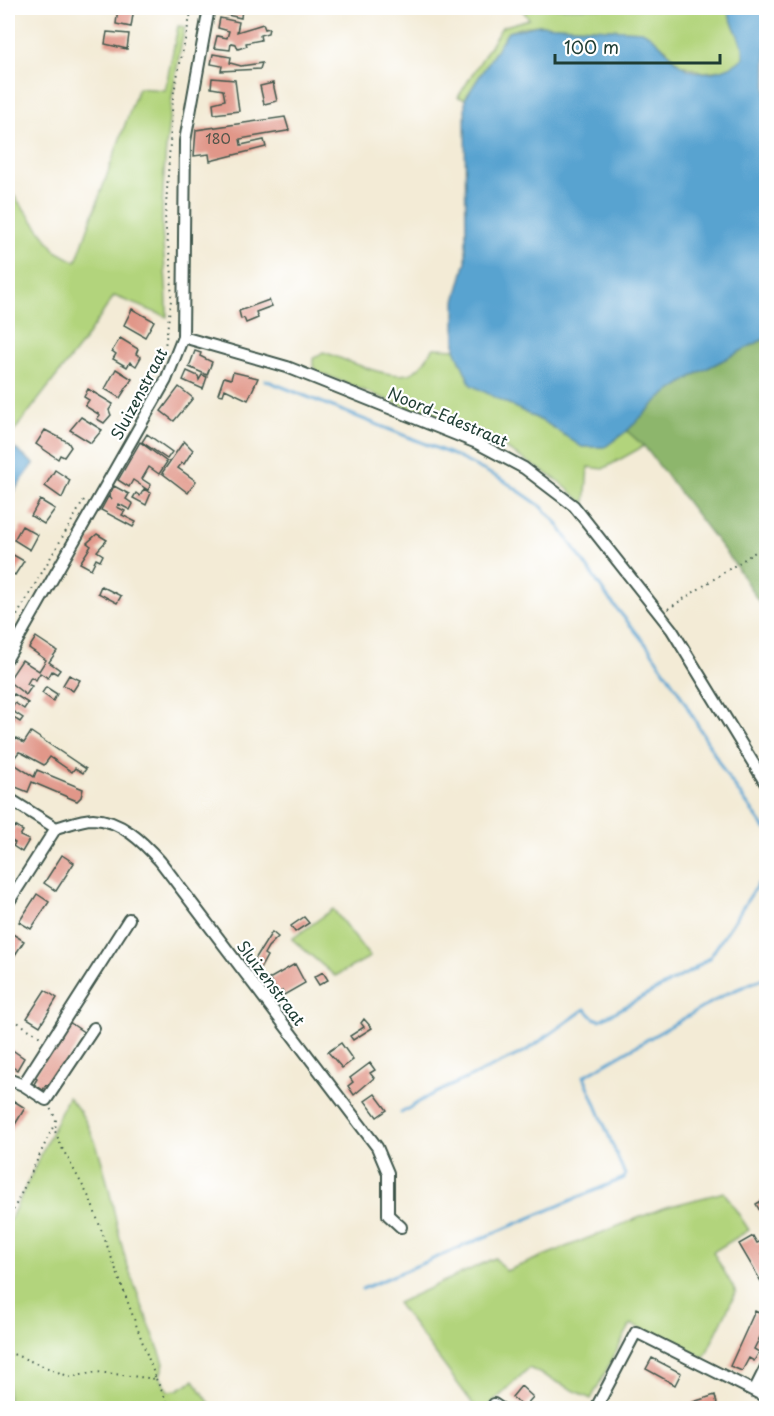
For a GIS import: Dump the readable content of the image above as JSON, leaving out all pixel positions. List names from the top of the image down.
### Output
{
  "streets": {
    "street": ["Sluizenstraat", "Noord-Edestraat"]
  },
  "crossings": [
    ["Sluizenstraat", "Noord-Edestraat"]
  ],
  "house_numbers": ["180"],
  "scale_bar": "100 m"
}
